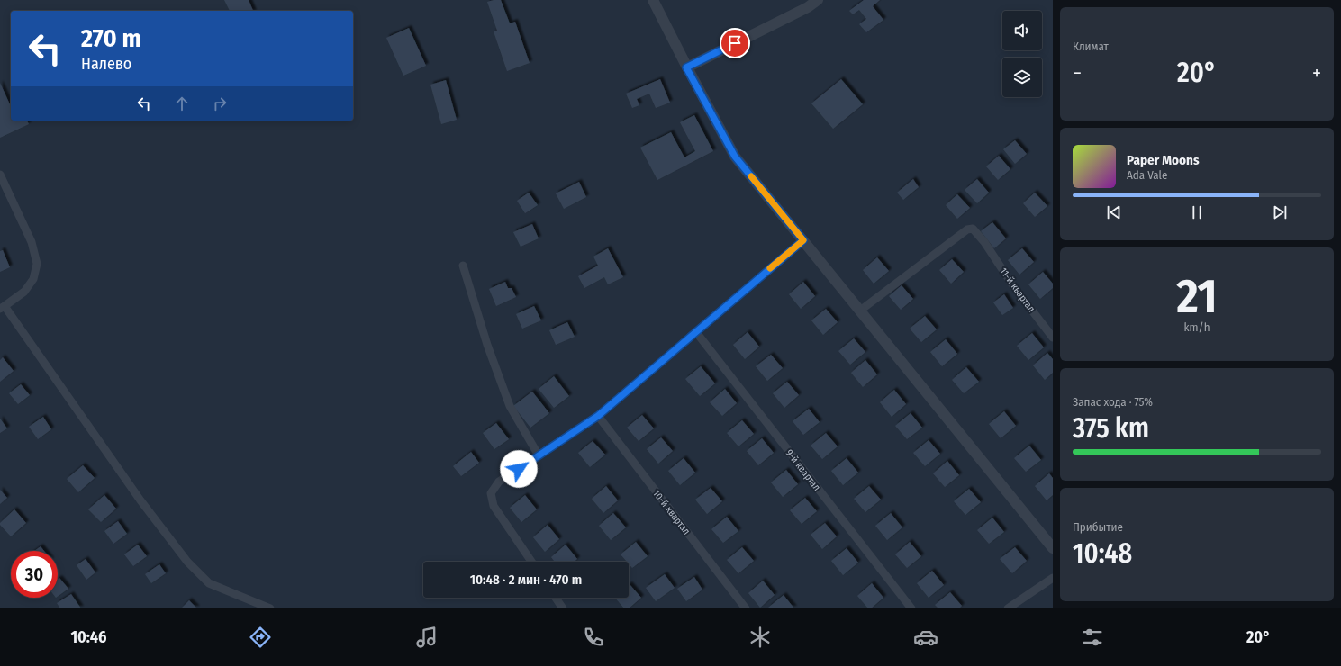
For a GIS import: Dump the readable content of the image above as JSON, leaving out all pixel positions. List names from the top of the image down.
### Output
{
  "streets": {
    "street": ["11-й квартал", "9-й квартал", "10-й квартал"]
  },
  "page": {
    "tile": [
      "Климат",
      ["21", "km/h"],
      ["Запас хода · 75%", "375 km"],
      ["Прибытие", "10:48"]
    ],
    "turn": ["270 m", "Налево"],
    "heat": ["−", "20°", "+"],
    "song": ["Paper Moons", "Ada Vale"],
    "limit": "30",
    "trip": "10:48 · 2 мин · 470 m",
    "tabs": ["10:46", "20°"]
  }
}
